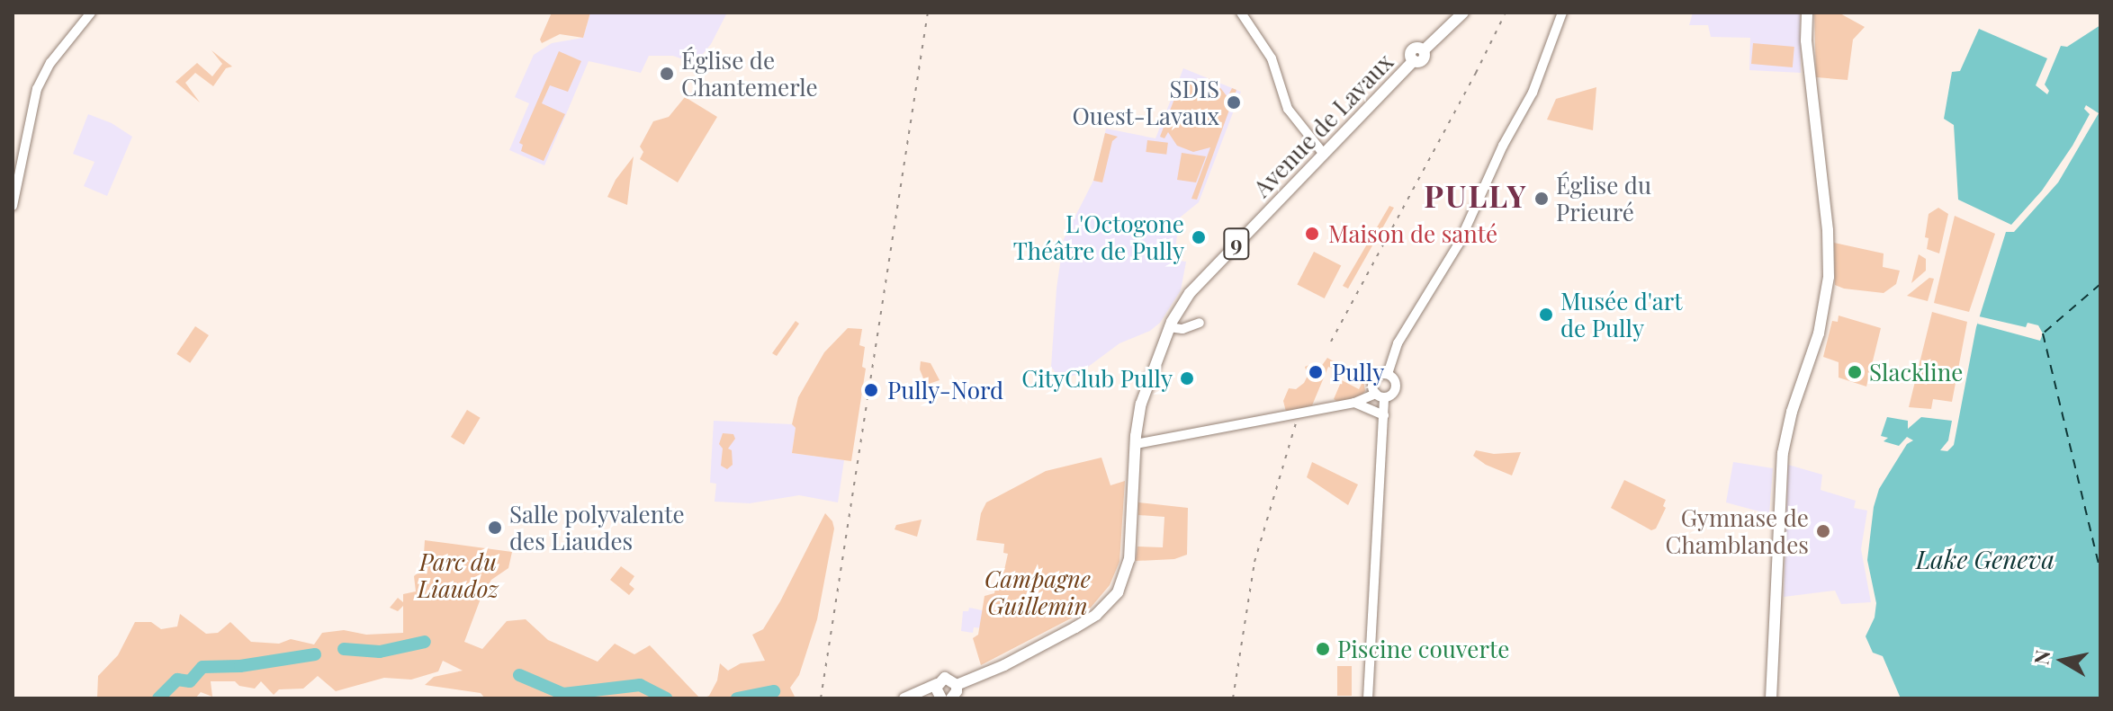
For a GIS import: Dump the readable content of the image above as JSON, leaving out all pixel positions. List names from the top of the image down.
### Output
{
  "streets": {
    "main road": ["Avenue de Lavaux", "9"]
  },
  "districts": ["PULLY"],
  "water": ["Lake Geneva"],
  "parks": ["Parc du Liaudoz", "Campagne Guillemin"],
  "places": [
    "Église de Chantemerle",
    "SDIS Ouest-Lavaux",
    "Église du Prieuré",
    "Maison de santé",
    "L'Octogone Théâtre de Pully",
    "Musée d'art de Pully",
    "Pully",
    "Slackline",
    "CityClub Pully",
    "Pully-Nord",
    "Salle polyvalente des Liaudes",
    "Gymnase de Chamblandes",
    "Piscine couverte"
  ],
  "north": "left"
}
